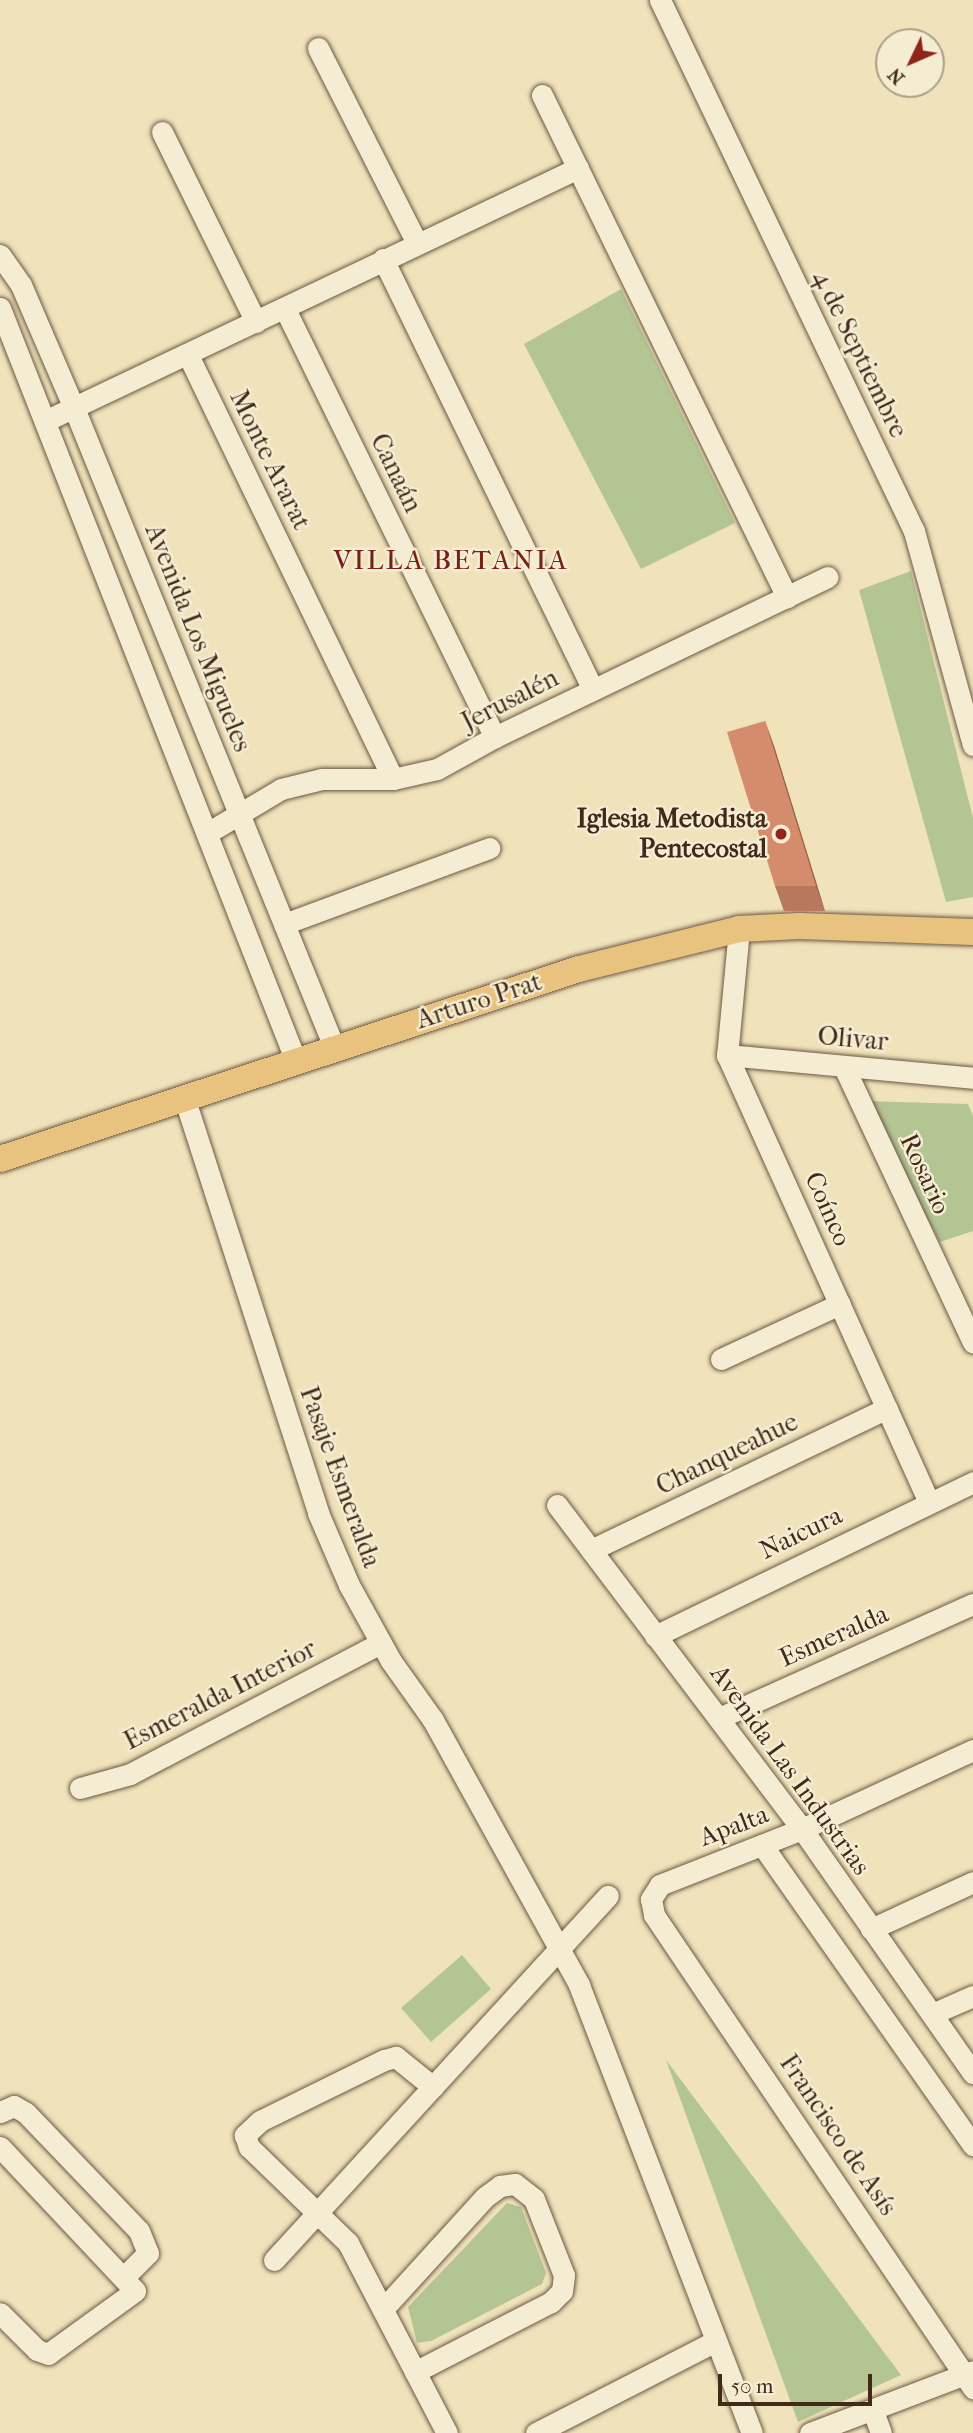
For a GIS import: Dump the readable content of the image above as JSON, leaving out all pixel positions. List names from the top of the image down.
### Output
{
  "streets": {
    "main road": ["Arturo Prat"],
    "street": [
      "4 de Septiembre",
      "Monte Ararat",
      "Canaán",
      "Avenida Los Migueles",
      "Jerusalén",
      "Olivar",
      "Rosario",
      "Coínco",
      "Chanqueahue",
      "Pasaje Esmeralda",
      "Naicura",
      "Esmeralda",
      "Esmeralda Interior",
      "Avenida Las Industrias",
      "Apalta",
      "Francisco de Asís"
    ]
  },
  "crossings": [
    ["Monte Ararat", "Jerusalén"],
    ["Canaán", "Jerusalén"],
    ["Avenida Los Migueles", "Jerusalén"],
    ["Avenida Los Migueles", "Arturo Prat"],
    ["Arturo Prat", "Pasaje Esmeralda"],
    ["Olivar", "Rosario"],
    ["Olivar", "Coínco"],
    ["Coínco", "Chanqueahue"],
    ["Coínco", "Naicura"],
    ["Chanqueahue", "Avenida Las Industrias"],
    ["Pasaje Esmeralda", "Esmeralda Interior"],
    ["Naicura", "Avenida Las Industrias"],
    ["Esmeralda", "Avenida Las Industrias"],
    ["Avenida Las Industrias", "Apalta"],
    ["Apalta", "Francisco de Asís"]
  ],
  "districts": ["VILLA BETANIA"],
  "places": ["Iglesia Metodista Pentecostal"],
  "scale_bar": "50 m",
  "north": "bottom left"
}
